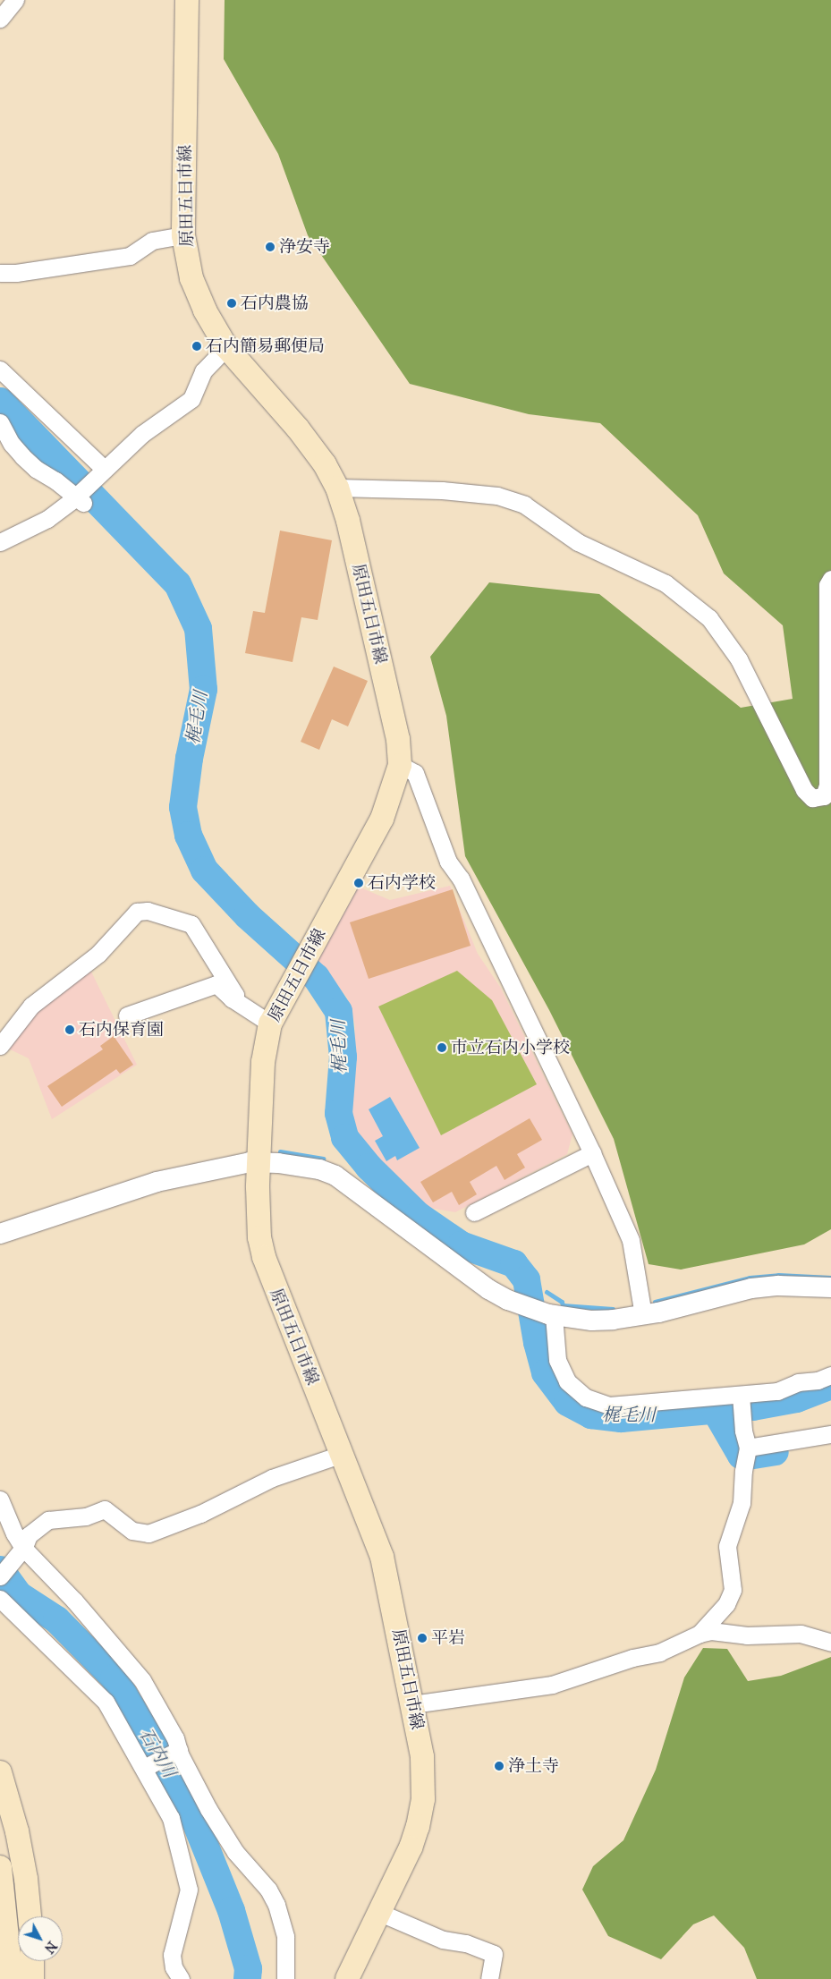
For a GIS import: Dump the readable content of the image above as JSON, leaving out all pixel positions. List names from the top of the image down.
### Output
{
  "streets": {
    "main road": ["原田五日市線"]
  },
  "water": ["梶毛川", "石内川"],
  "places": [
    "浄安寺",
    "石内農協",
    "石内簡易郵便局",
    "石内学校",
    "石内保育園",
    "市立石内小学校",
    "平岩",
    "浄土寺"
  ],
  "north": "bottom right"
}
